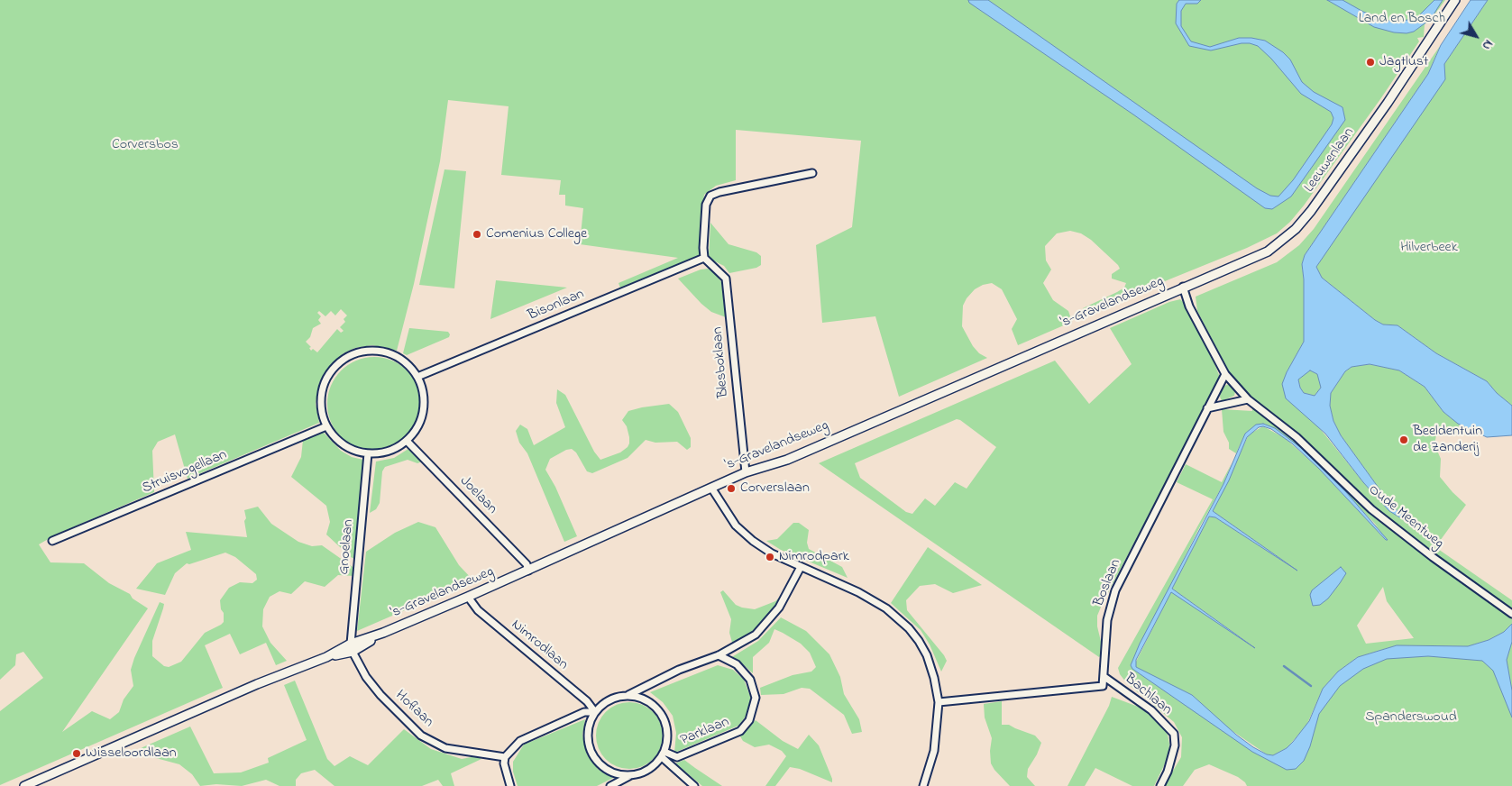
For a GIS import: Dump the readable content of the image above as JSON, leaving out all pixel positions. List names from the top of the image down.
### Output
{
  "streets": {
    "street": [
      "Leeuwenlaan",
      "'s-Gravelandseweg",
      "Bisonlaan",
      "Blesboklaan",
      "Struisvogellaan",
      "Joelaan",
      "Oude Meentweg",
      "Gnoelaan",
      "Boslaan",
      "Nimrodlaan",
      "Bachlaan",
      "Hoflaan",
      "Parklaan"
    ]
  },
  "crossings": [
    ["Leeuwenlaan", "'s-Gravelandseweg"],
    ["Leeuwenlaan", "Oude Meentweg"],
    ["'s-Gravelandseweg", "Blesboklaan"],
    ["'s-Gravelandseweg", "Joelaan"],
    ["'s-Gravelandseweg", "Oude Meentweg"],
    ["'s-Gravelandseweg", "Gnoelaan"],
    ["'s-Gravelandseweg", "Nimrodlaan"],
    ["'s-Gravelandseweg", "Hoflaan"],
    ["Bisonlaan", "Blesboklaan"],
    ["Bisonlaan", "Struisvogellaan"],
    ["Bisonlaan", "Joelaan"],
    ["Bisonlaan", "Gnoelaan"],
    ["Struisvogellaan", "Joelaan"],
    ["Struisvogellaan", "Gnoelaan"],
    ["Joelaan", "Gnoelaan"],
    ["Oude Meentweg", "Boslaan"],
    ["Gnoelaan", "Hoflaan"],
    ["Boslaan", "Bachlaan"],
    ["Nimrodlaan", "Parklaan"]
  ],
  "parks": [
    "Land en Bosch",
    "Corversbos",
    "Hilverbeek",
    "Spanderswoud"
  ],
  "places": [
    "Jagtlust",
    "Comenius College",
    "Beeldentuin de Zanderij",
    "Corverslaan",
    "Nimrodpark",
    "Wisseloordlaan"
  ],
  "north": "bottom right"
}
